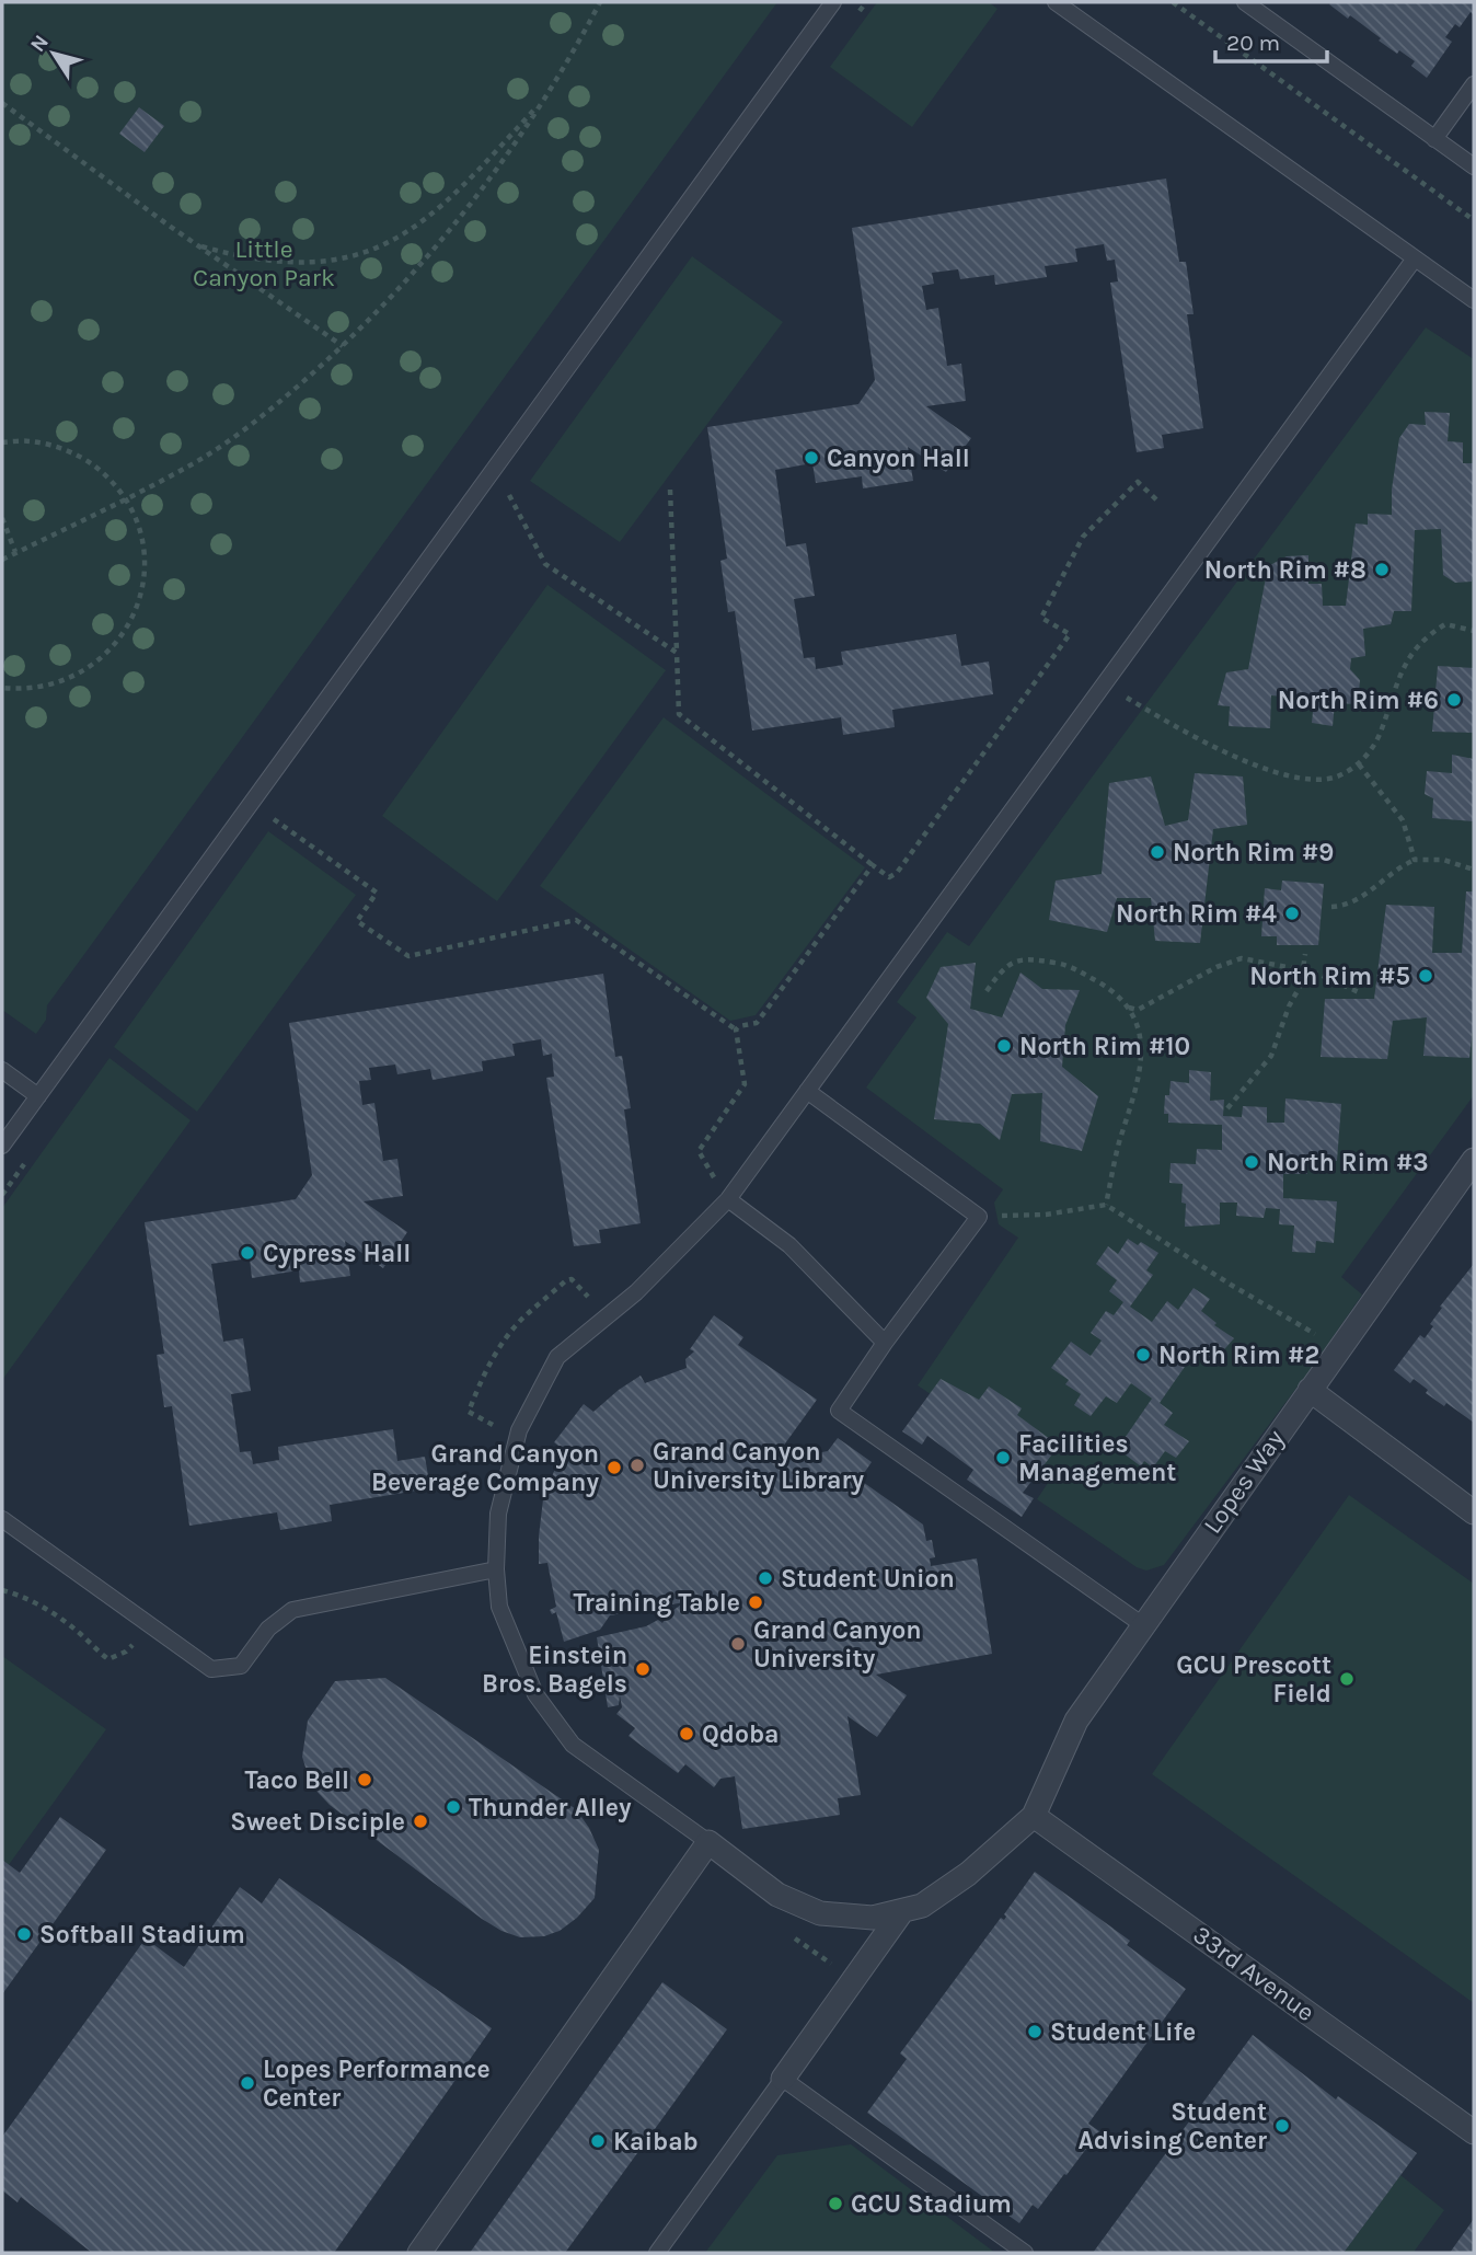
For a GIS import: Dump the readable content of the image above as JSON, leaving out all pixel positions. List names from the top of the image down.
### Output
{
  "streets": {
    "street": ["Lopes Way", "33rd Avenue"]
  },
  "crossings": [
    ["Lopes Way", "33rd Avenue"]
  ],
  "parks": ["Little Canyon Park"],
  "places": [
    "Canyon Hall",
    "North Rim #8",
    "North Rim #6",
    "North Rim #9",
    "North Rim #4",
    "North Rim #5",
    "North Rim #10",
    "North Rim #3",
    "Cypress Hall",
    "North Rim #2",
    "Facilities Management",
    "Grand Canyon University Library",
    "Grand Canyon Beverage Company",
    "Student Union",
    "Training Table",
    "Grand Canyon University",
    "Einstein Bros. Bagels",
    "GCU Prescott Field",
    "Qdoba",
    "Taco Bell",
    "Thunder Alley",
    "Sweet Disciple",
    "Softball Stadium",
    "Student Life",
    "Lopes Performance Center",
    "Student Advising Center",
    "Kaibab",
    "GCU Stadium"
  ],
  "scale_bar": "20 m",
  "north": "top left"
}
